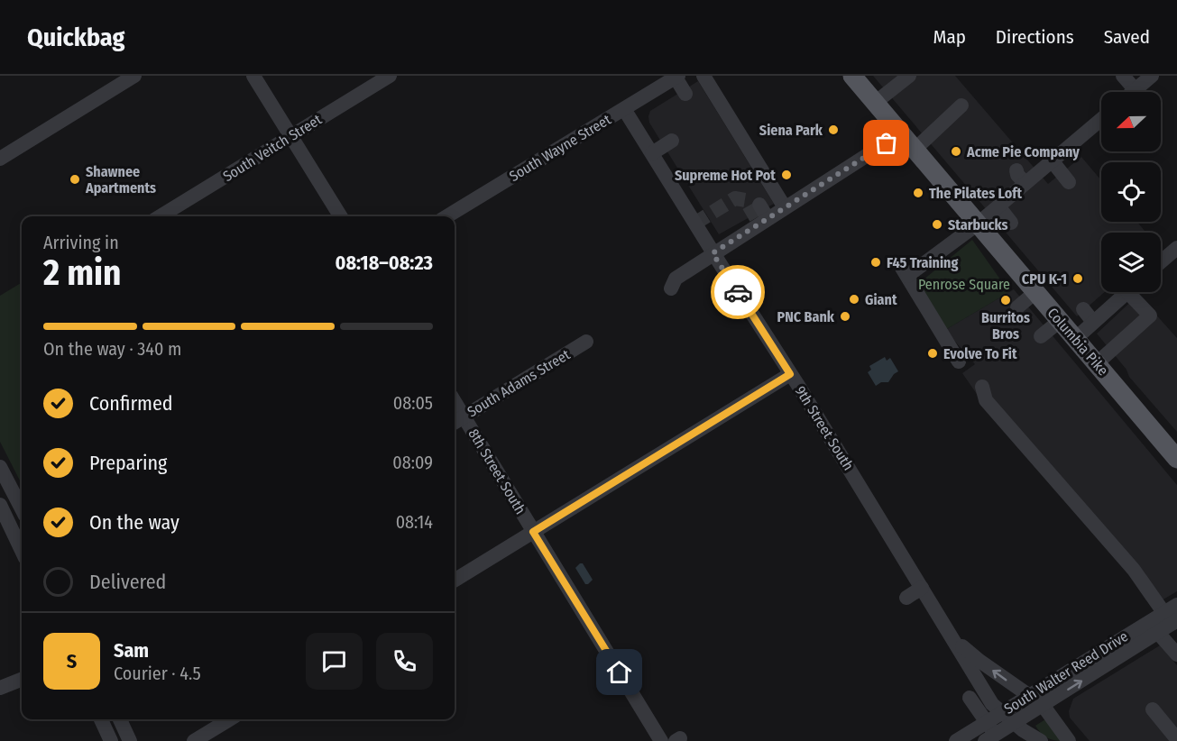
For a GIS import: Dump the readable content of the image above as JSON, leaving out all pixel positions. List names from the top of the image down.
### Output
{
  "streets": {
    "main road": ["Columbia Pike"],
    "street": [
      "South Veitch Street",
      "South Wayne Street",
      "South Adams Street",
      "9th Street South",
      "8th Street South",
      "South Walter Reed Drive"
    ]
  },
  "crossings": [
    ["South Wayne Street", "9th Street South"],
    ["South Adams Street", "8th Street South"],
    ["9th Street South", "South Walter Reed Drive"]
  ],
  "parks": ["Penrose Square"],
  "places": [
    "Siena Park",
    "Acme Pie Company",
    "Supreme Hot Pot",
    "Shawnee Apartments",
    "The Pilates Loft",
    "Starbucks",
    "F45 Training",
    "CPU K-1",
    "Giant",
    "Burritos Bros",
    "PNC Bank",
    "Evolve To Fit"
  ],
  "north": "left",
  "page": {
    "header": "Quickbag",
    "nav": ["Map", "Directions", "Saved"],
    "heading": ["2 min", "Arriving in", "08:18–08:23"],
    "panel": ["Sam", "Courier · 4.5"],
    "bar": "On the way · 340 m",
    "list": [
      ["Confirmed", "08:05"],
      ["Preparing", "08:09"],
      ["On the way", "08:14"],
      "Delivered"
    ],
    "round": "S"
  }
}
